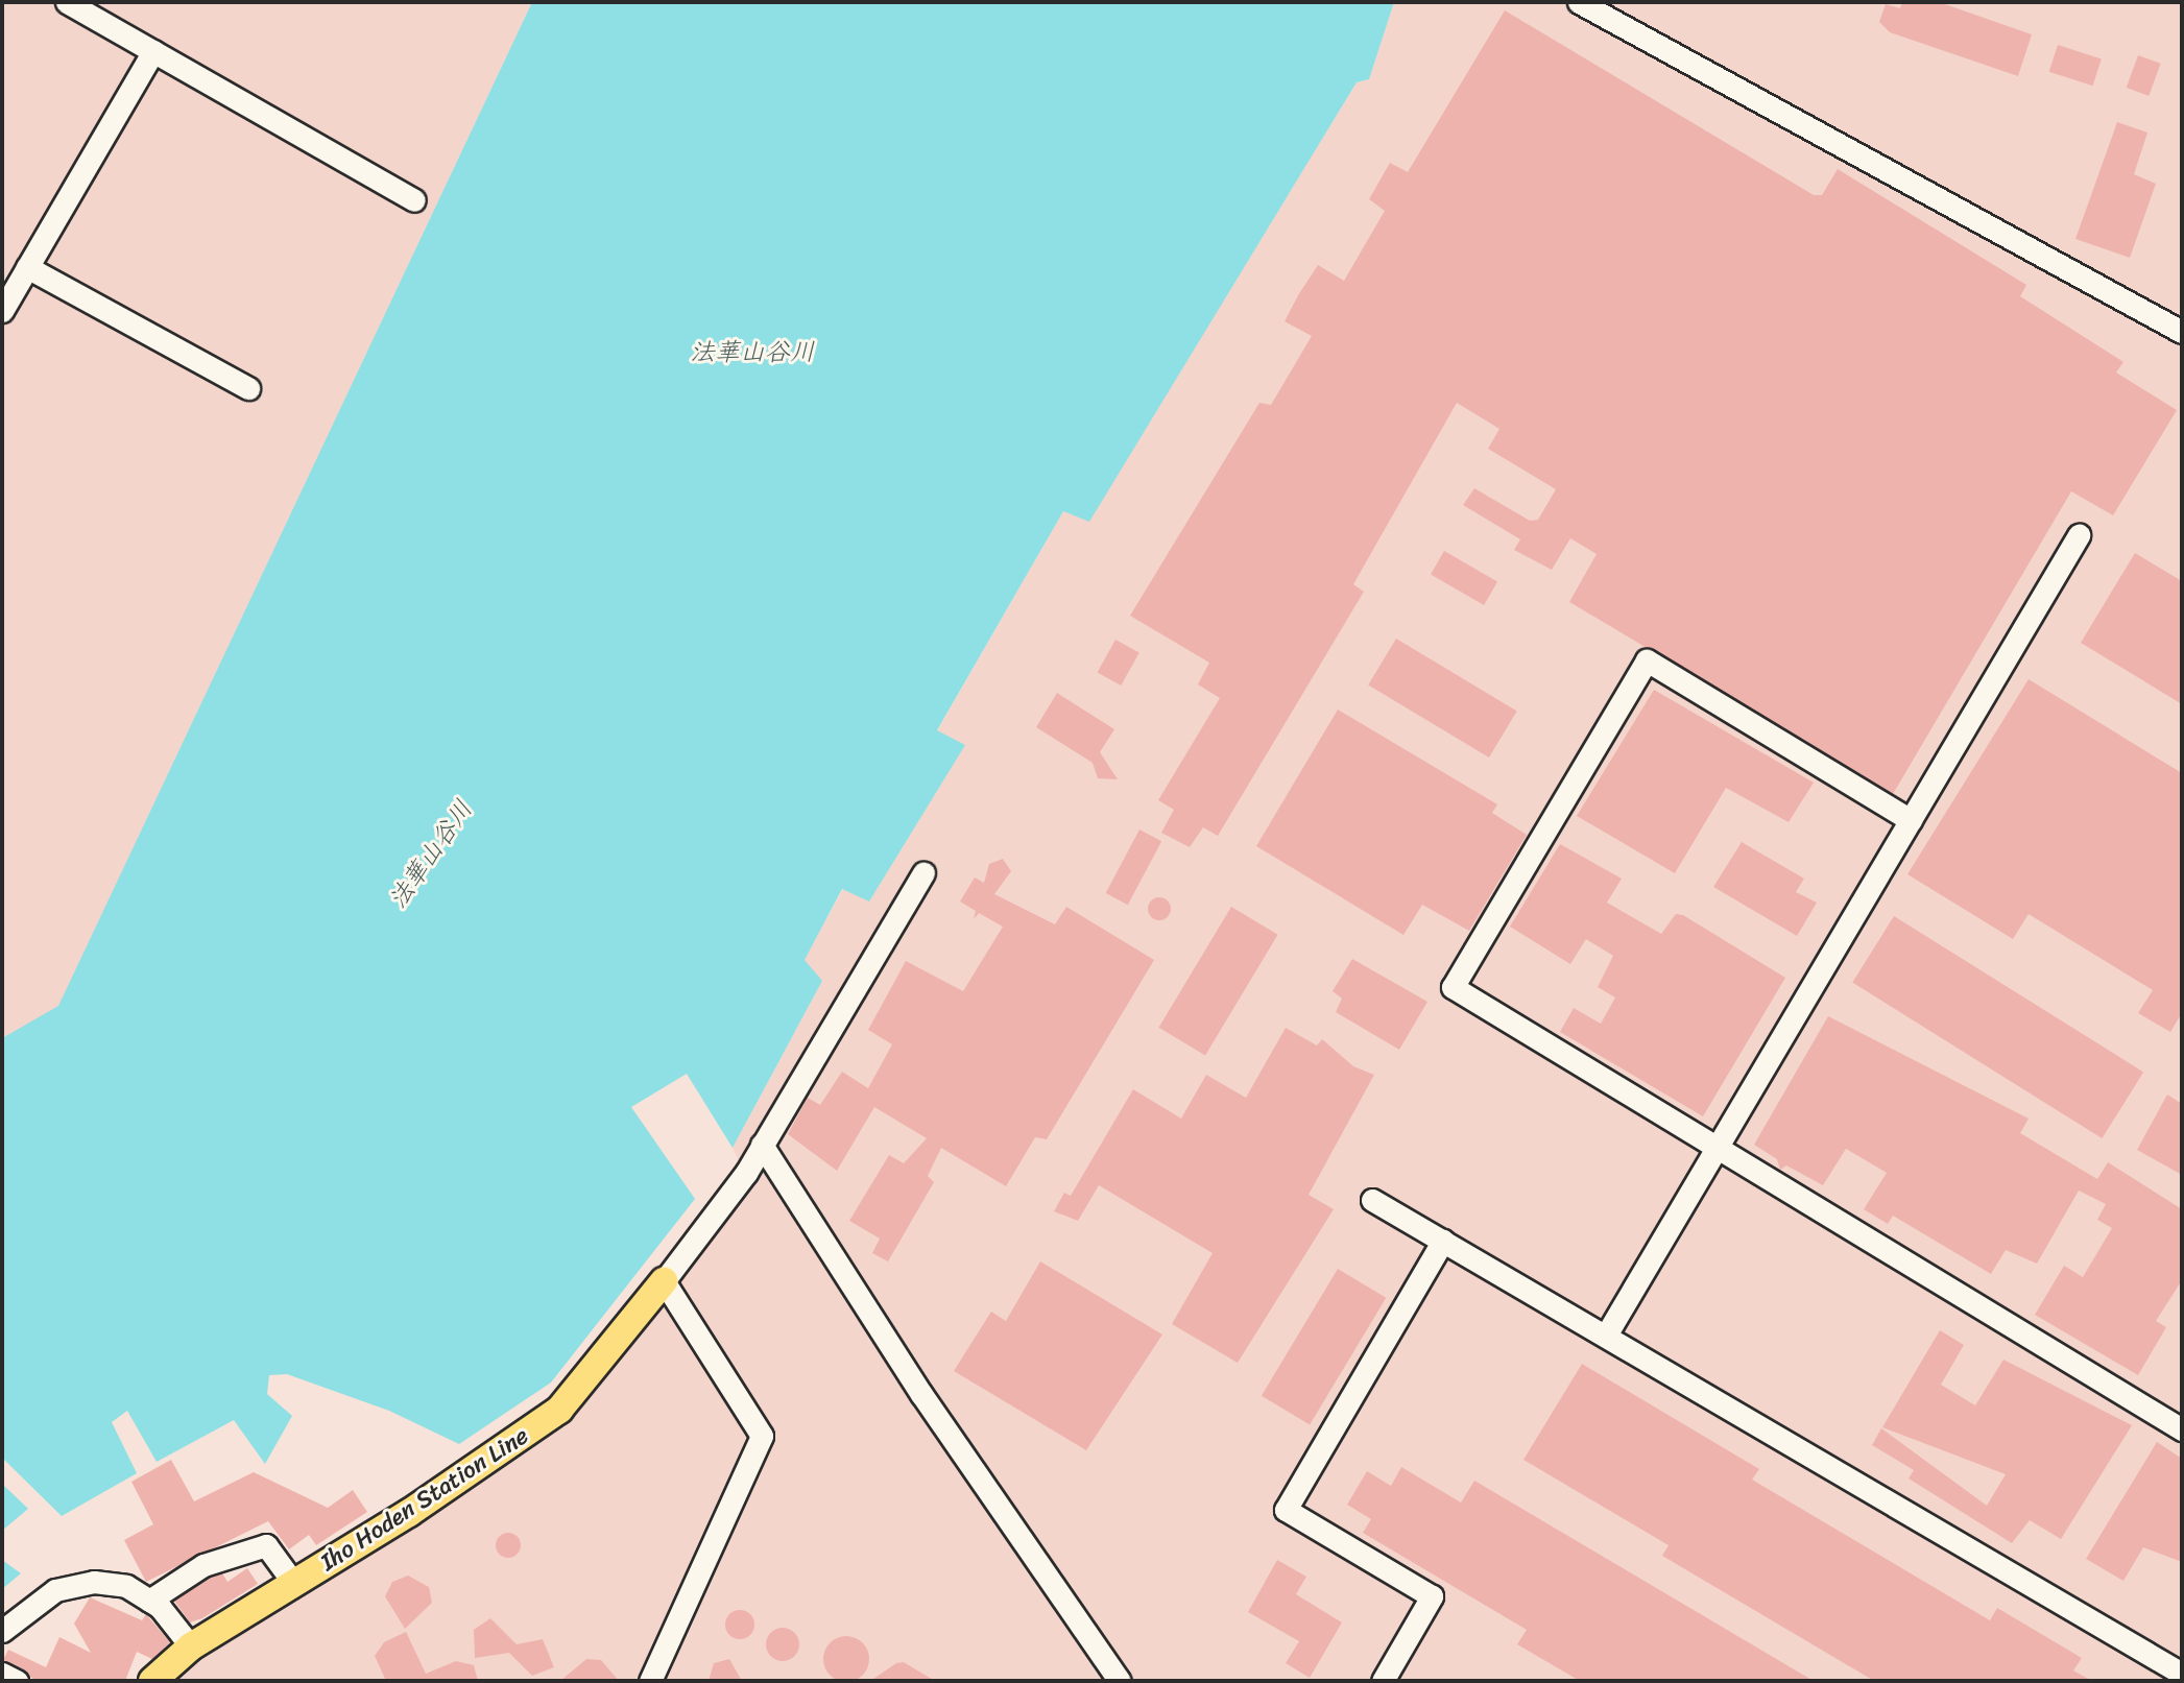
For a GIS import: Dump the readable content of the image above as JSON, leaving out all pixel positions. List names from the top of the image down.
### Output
{
  "streets": {
    "main road": ["Iho Hoden Station Line"]
  },
  "water": ["法華山谷川"]
}
